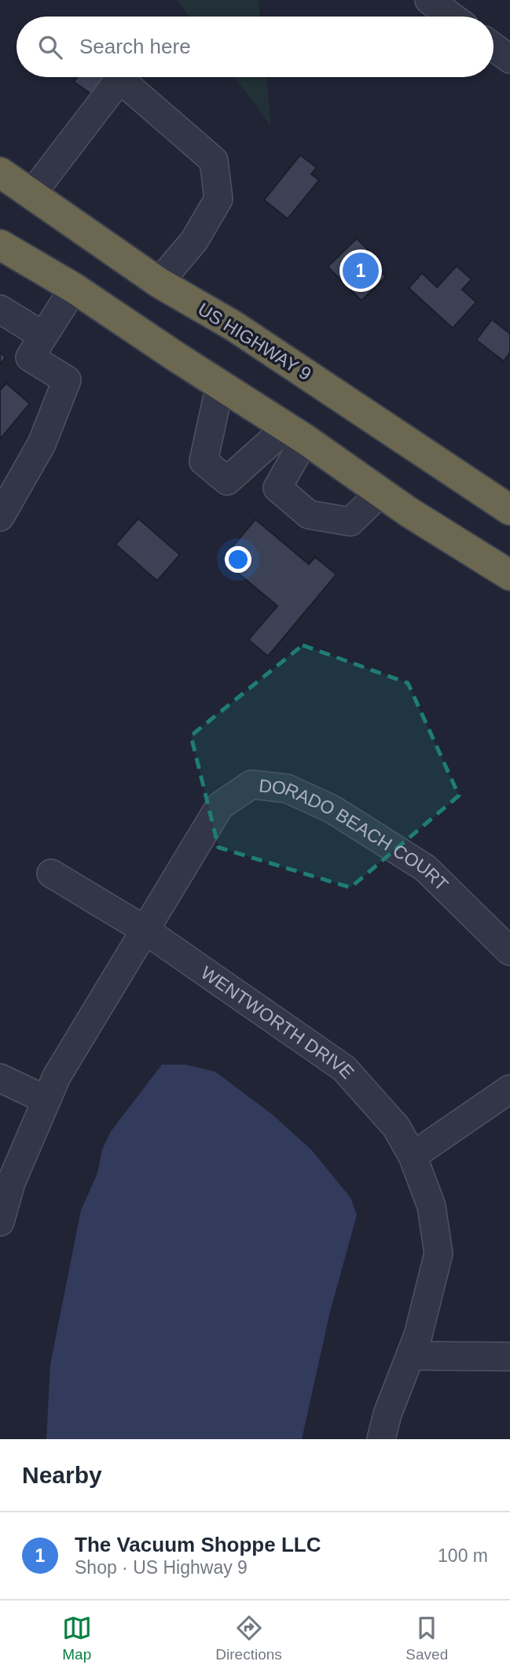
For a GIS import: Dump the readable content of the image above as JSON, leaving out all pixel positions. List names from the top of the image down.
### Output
{
  "streets": {
    "highway": ["US HIGHWAY 9"],
    "street": ["DORADO BEACH COURT", "WENTWORTH DRIVE"]
  },
  "crossings": [
    ["DORADO BEACH COURT", "WENTWORTH DRIVE"]
  ],
  "page": {
    "search": "Search here",
    "pins": "1",
    "heading": "Nearby",
    "list": [
      {
        "mark": "1",
        "name": "The Vacuum Shoppe LLC",
        "note": "Shop · US Highway 9",
        "value": "100 m"
      }
    ],
    "nav": ["Map", "Directions", "Saved"]
  }
}
